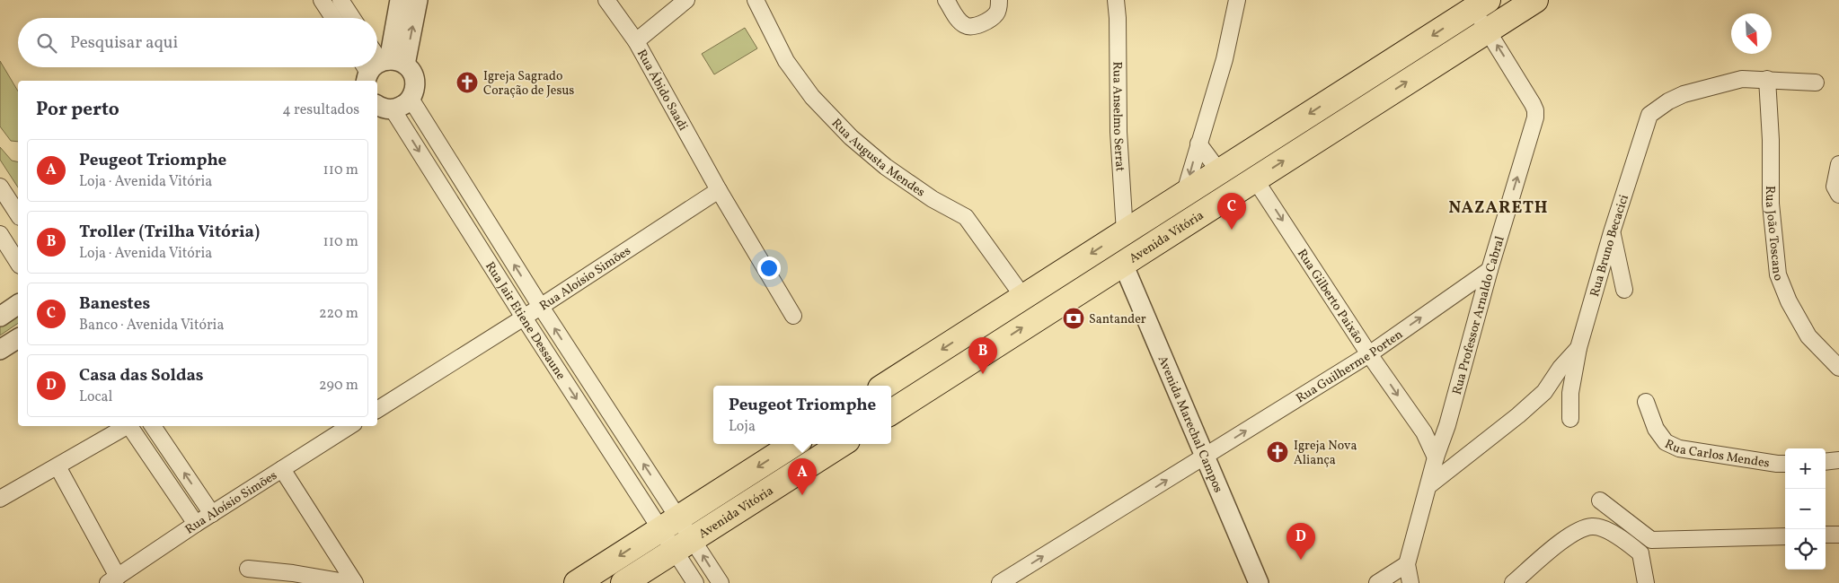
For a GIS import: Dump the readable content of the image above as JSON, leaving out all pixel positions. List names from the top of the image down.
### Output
{
  "streets": {
    "main road": ["Avenida Vitória"],
    "street": [
      "Rua Ábido Saadi",
      "Rua Anselmo Serrat",
      "Rua Augusta Mendes",
      "Rua João Toscano",
      "Rua Bruno Becacici",
      "Rua Aloísio Simões",
      "Rua Gilberto Paixão",
      "Rua Professor Arnaldo Cabral",
      "Rua Jair Etiene Dessaune",
      "Rua Guilherme Porten",
      "Avenida Marechal Campos",
      "Rua Carlos Mendes"
    ]
  },
  "crossings": [
    ["Rua Ábido Saadi", "Rua Aloísio Simões"],
    ["Rua Anselmo Serrat", "Avenida Vitória"],
    ["Rua Augusta Mendes", "Avenida Vitória"],
    ["Rua João Toscano", "Rua Bruno Becacici"],
    ["Avenida Vitória", "Rua Gilberto Paixão"],
    ["Avenida Vitória", "Rua Professor Arnaldo Cabral"],
    ["Avenida Vitória", "Rua Jair Etiene Dessaune"],
    ["Avenida Vitória", "Avenida Marechal Campos"],
    ["Rua Bruno Becacici", "Rua Professor Arnaldo Cabral"],
    ["Rua Aloísio Simões", "Rua Jair Etiene Dessaune"],
    ["Rua Gilberto Paixão", "Rua Professor Arnaldo Cabral"],
    ["Rua Gilberto Paixão", "Rua Guilherme Porten"],
    ["Rua Professor Arnaldo Cabral", "Rua Guilherme Porten"],
    ["Rua Guilherme Porten", "Avenida Marechal Campos"]
  ],
  "one_way": ["Rua Gilberto Paixão", "Rua Professor Arnaldo Cabral", "Rua Guilherme Porten"],
  "districts": ["NAZARETH"],
  "places": {
    "church": ["Igreja Sagrado Coração de Jesus", "Igreja Nova Aliança"],
    "bank": ["Santander"]
  },
  "north": "bottom right",
  "page": {
    "search": "Pesquisar aqui",
    "heading": ["Por perto", "4 resultados"],
    "list": [
      {
        "mark": "A",
        "name": "Peugeot Triomphe",
        "note": "Loja · Avenida Vitória",
        "value": "110 m"
      },
      {
        "mark": "B",
        "name": "Troller (Trilha Vitória)",
        "note": "Loja · Avenida Vitória",
        "value": "110 m"
      },
      {
        "mark": "C",
        "name": "Banestes",
        "note": "Banco · Avenida Vitória",
        "value": "220 m"
      },
      {
        "mark": "D",
        "name": "Casa das Soldas",
        "note": "Local",
        "value": "290 m"
      }
    ],
    "pins": [
      "C",
      "B",
      "A",
      "D"
    ],
    "popup": ["Peugeot Triomphe", "Loja"],
    "map_buttons": ["+", "−"]
  }
}
